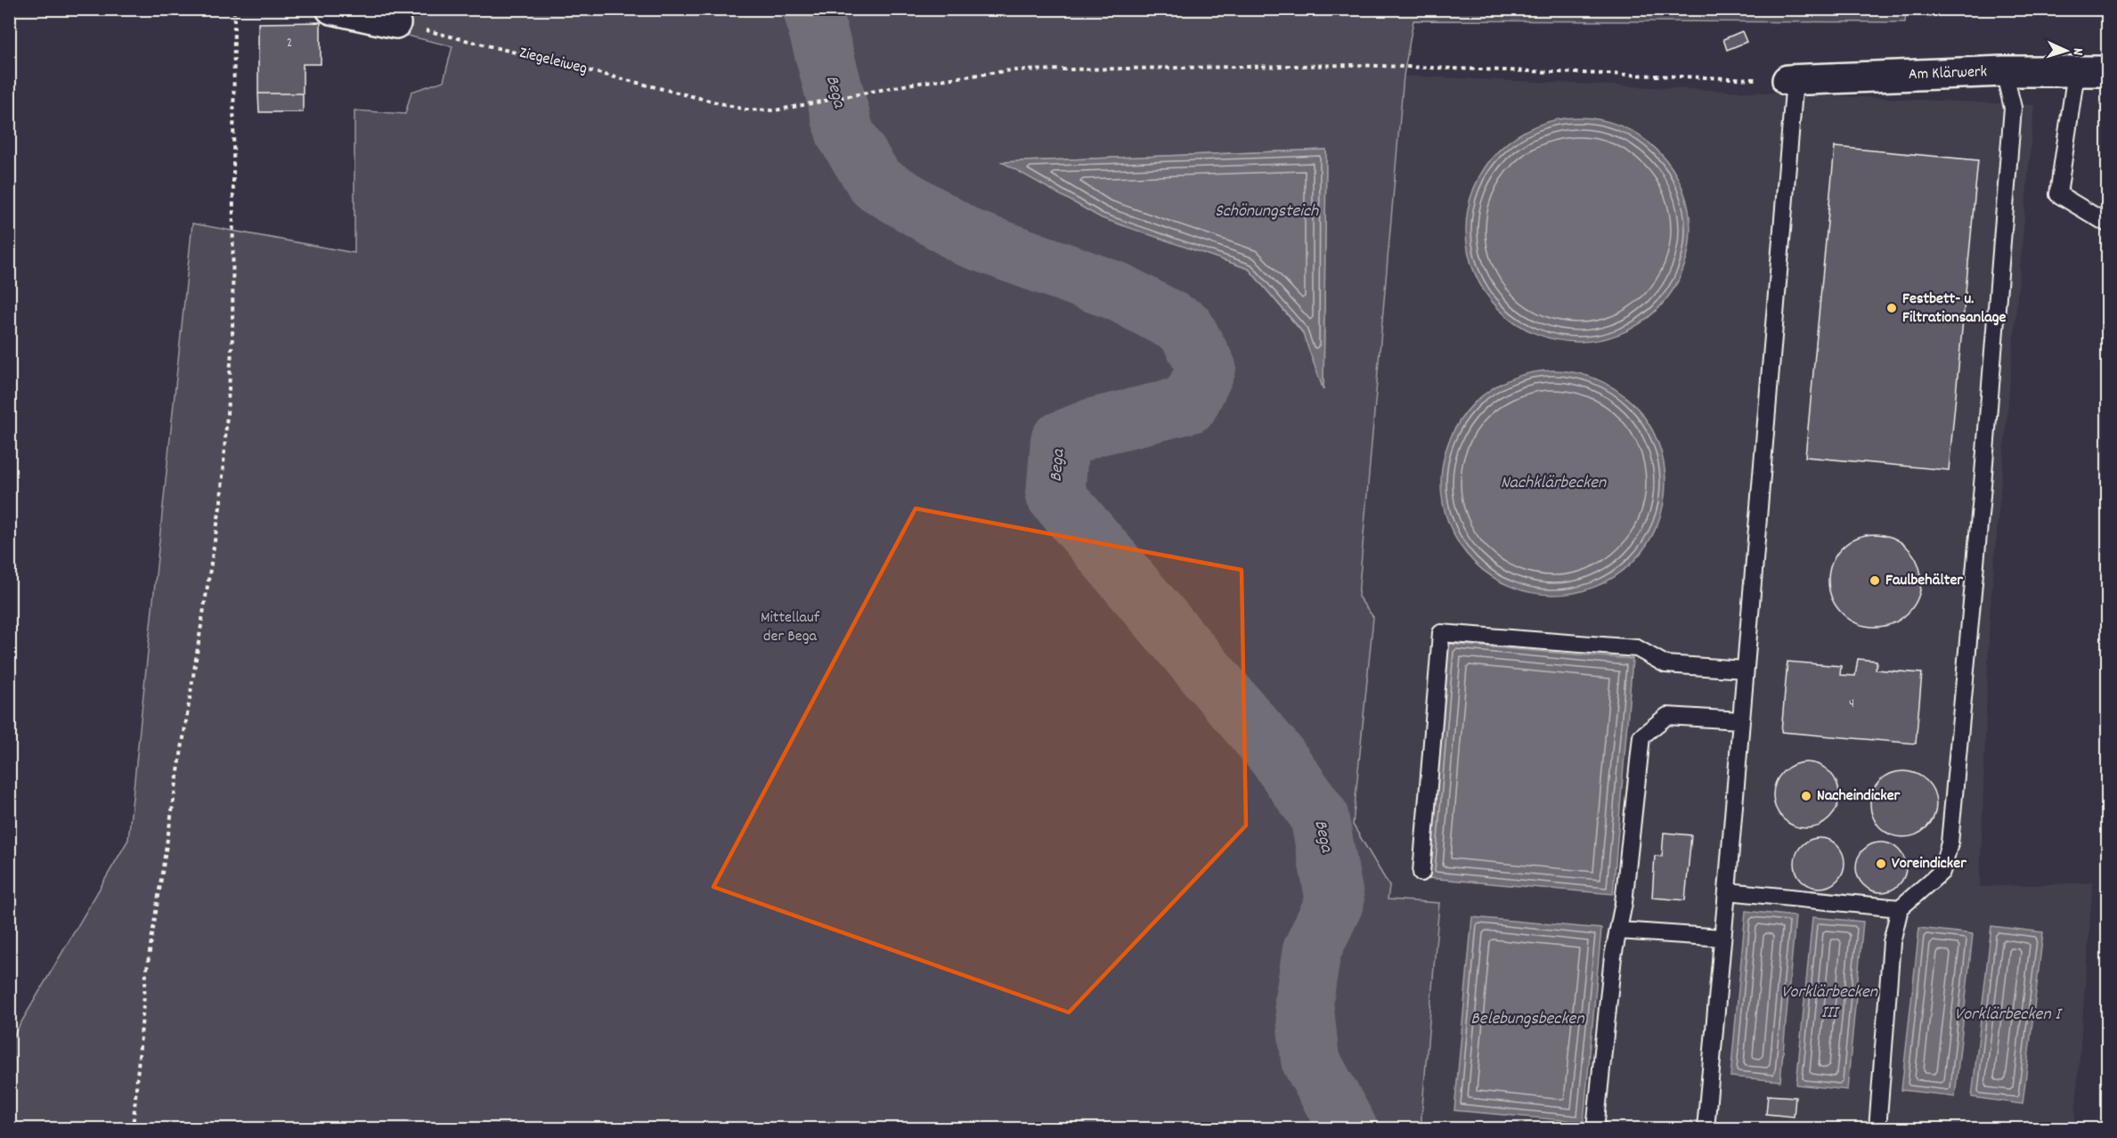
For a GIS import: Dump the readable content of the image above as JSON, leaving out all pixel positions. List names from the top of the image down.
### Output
{
  "streets": {
    "street": ["Am Klärwerk"],
    "path": ["Ziegeleiweg"]
  },
  "crossings": [
    ["Ziegeleiweg", "Am Klärwerk"]
  ],
  "water": [
    "Bega",
    "Schönungsteich",
    "Nachklärbecken",
    "Vorklärbecken III",
    "Vorklärbecken I",
    "Belebungsbecken"
  ],
  "parks": ["Mittellauf der Bega"],
  "places": [
    "Festbett- u. Filtrationsanlage",
    "Faulbehälter",
    "Nacheindicker",
    "Voreindicker"
  ],
  "house_numbers": ["2", "4"],
  "north": "right"
}
